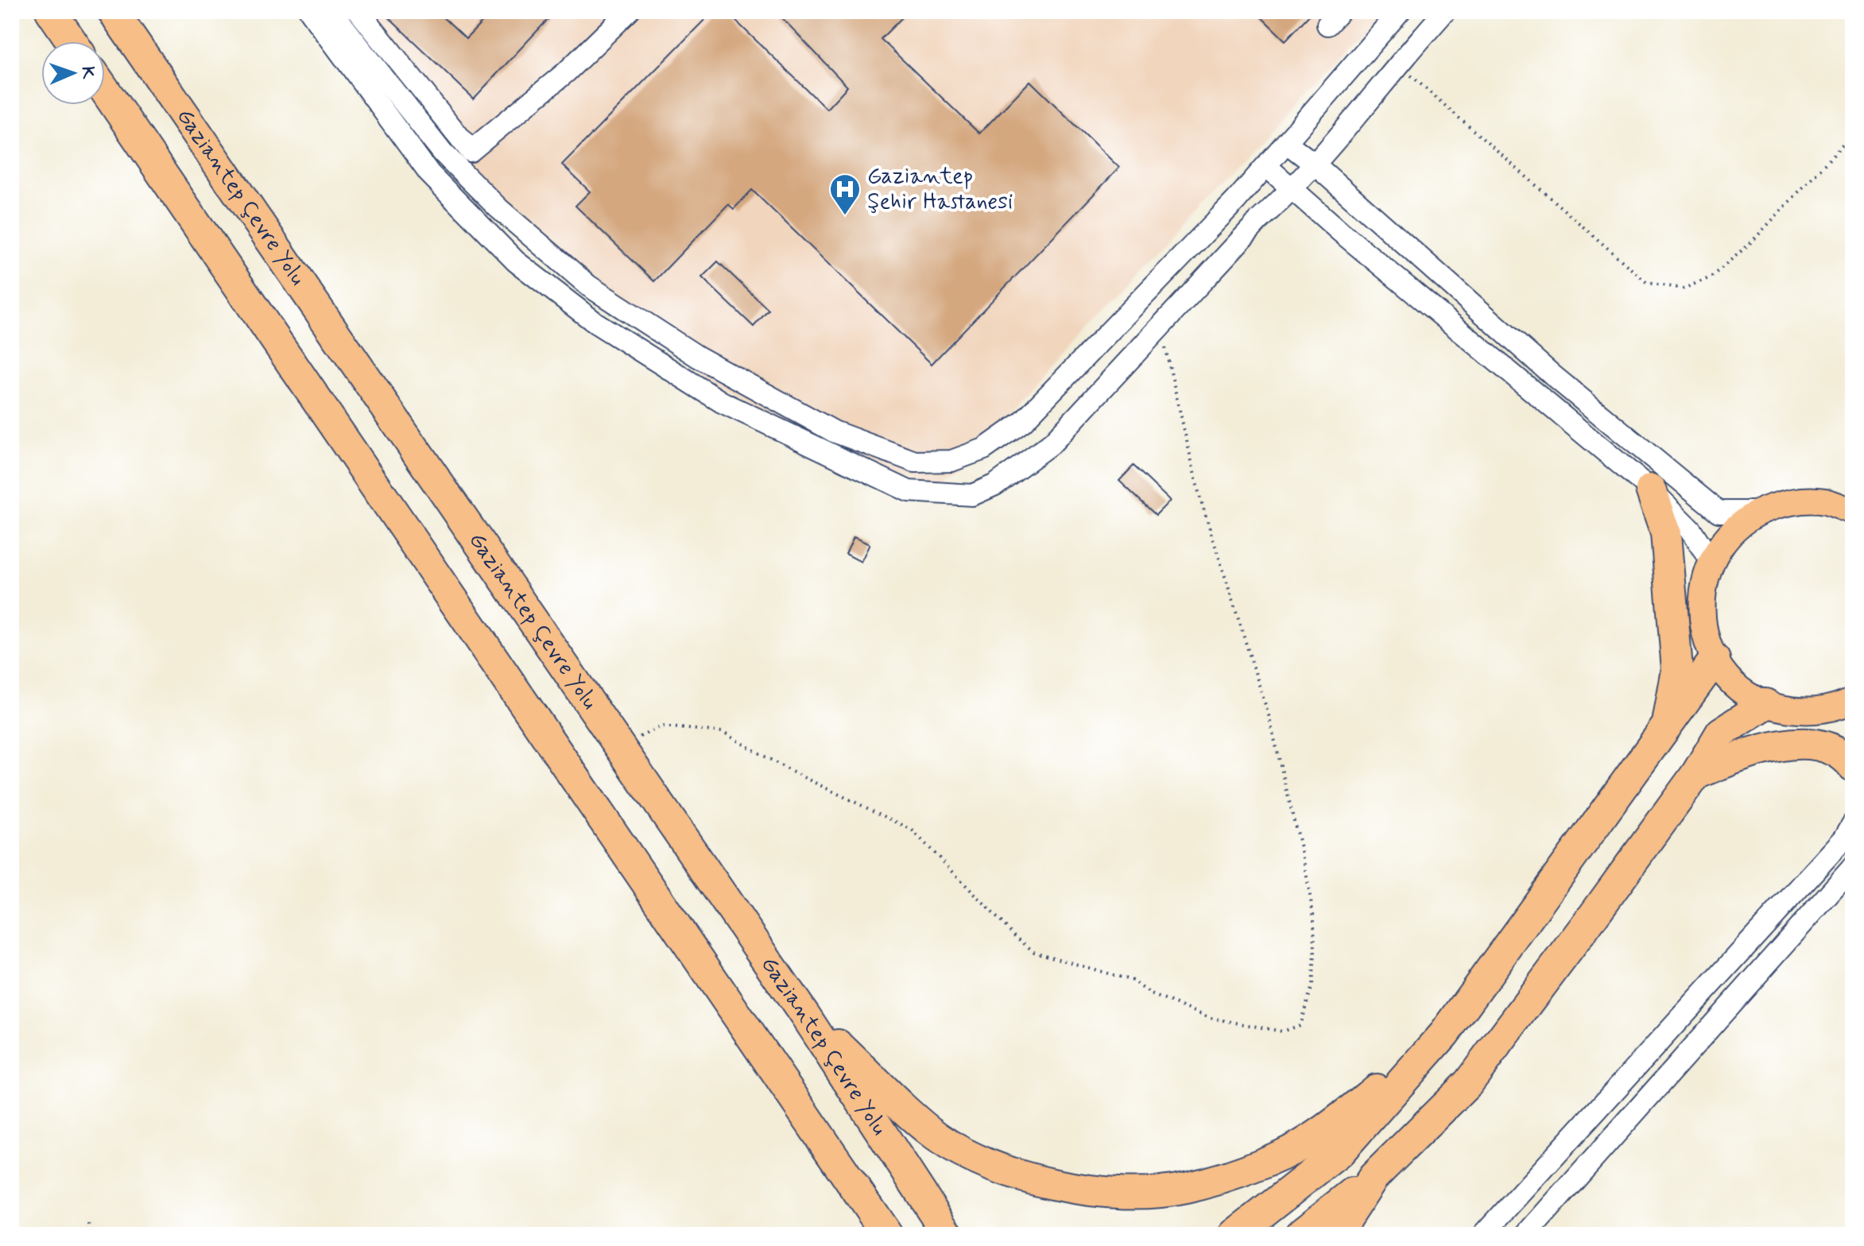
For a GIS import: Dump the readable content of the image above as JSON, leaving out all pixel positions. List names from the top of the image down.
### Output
{
  "streets": {
    "highway": ["Gaziantep Çevre Yolu"]
  },
  "places": {
    "hospital": ["Gaziantep Şehir Hastanesi"]
  },
  "north": "right"
}
